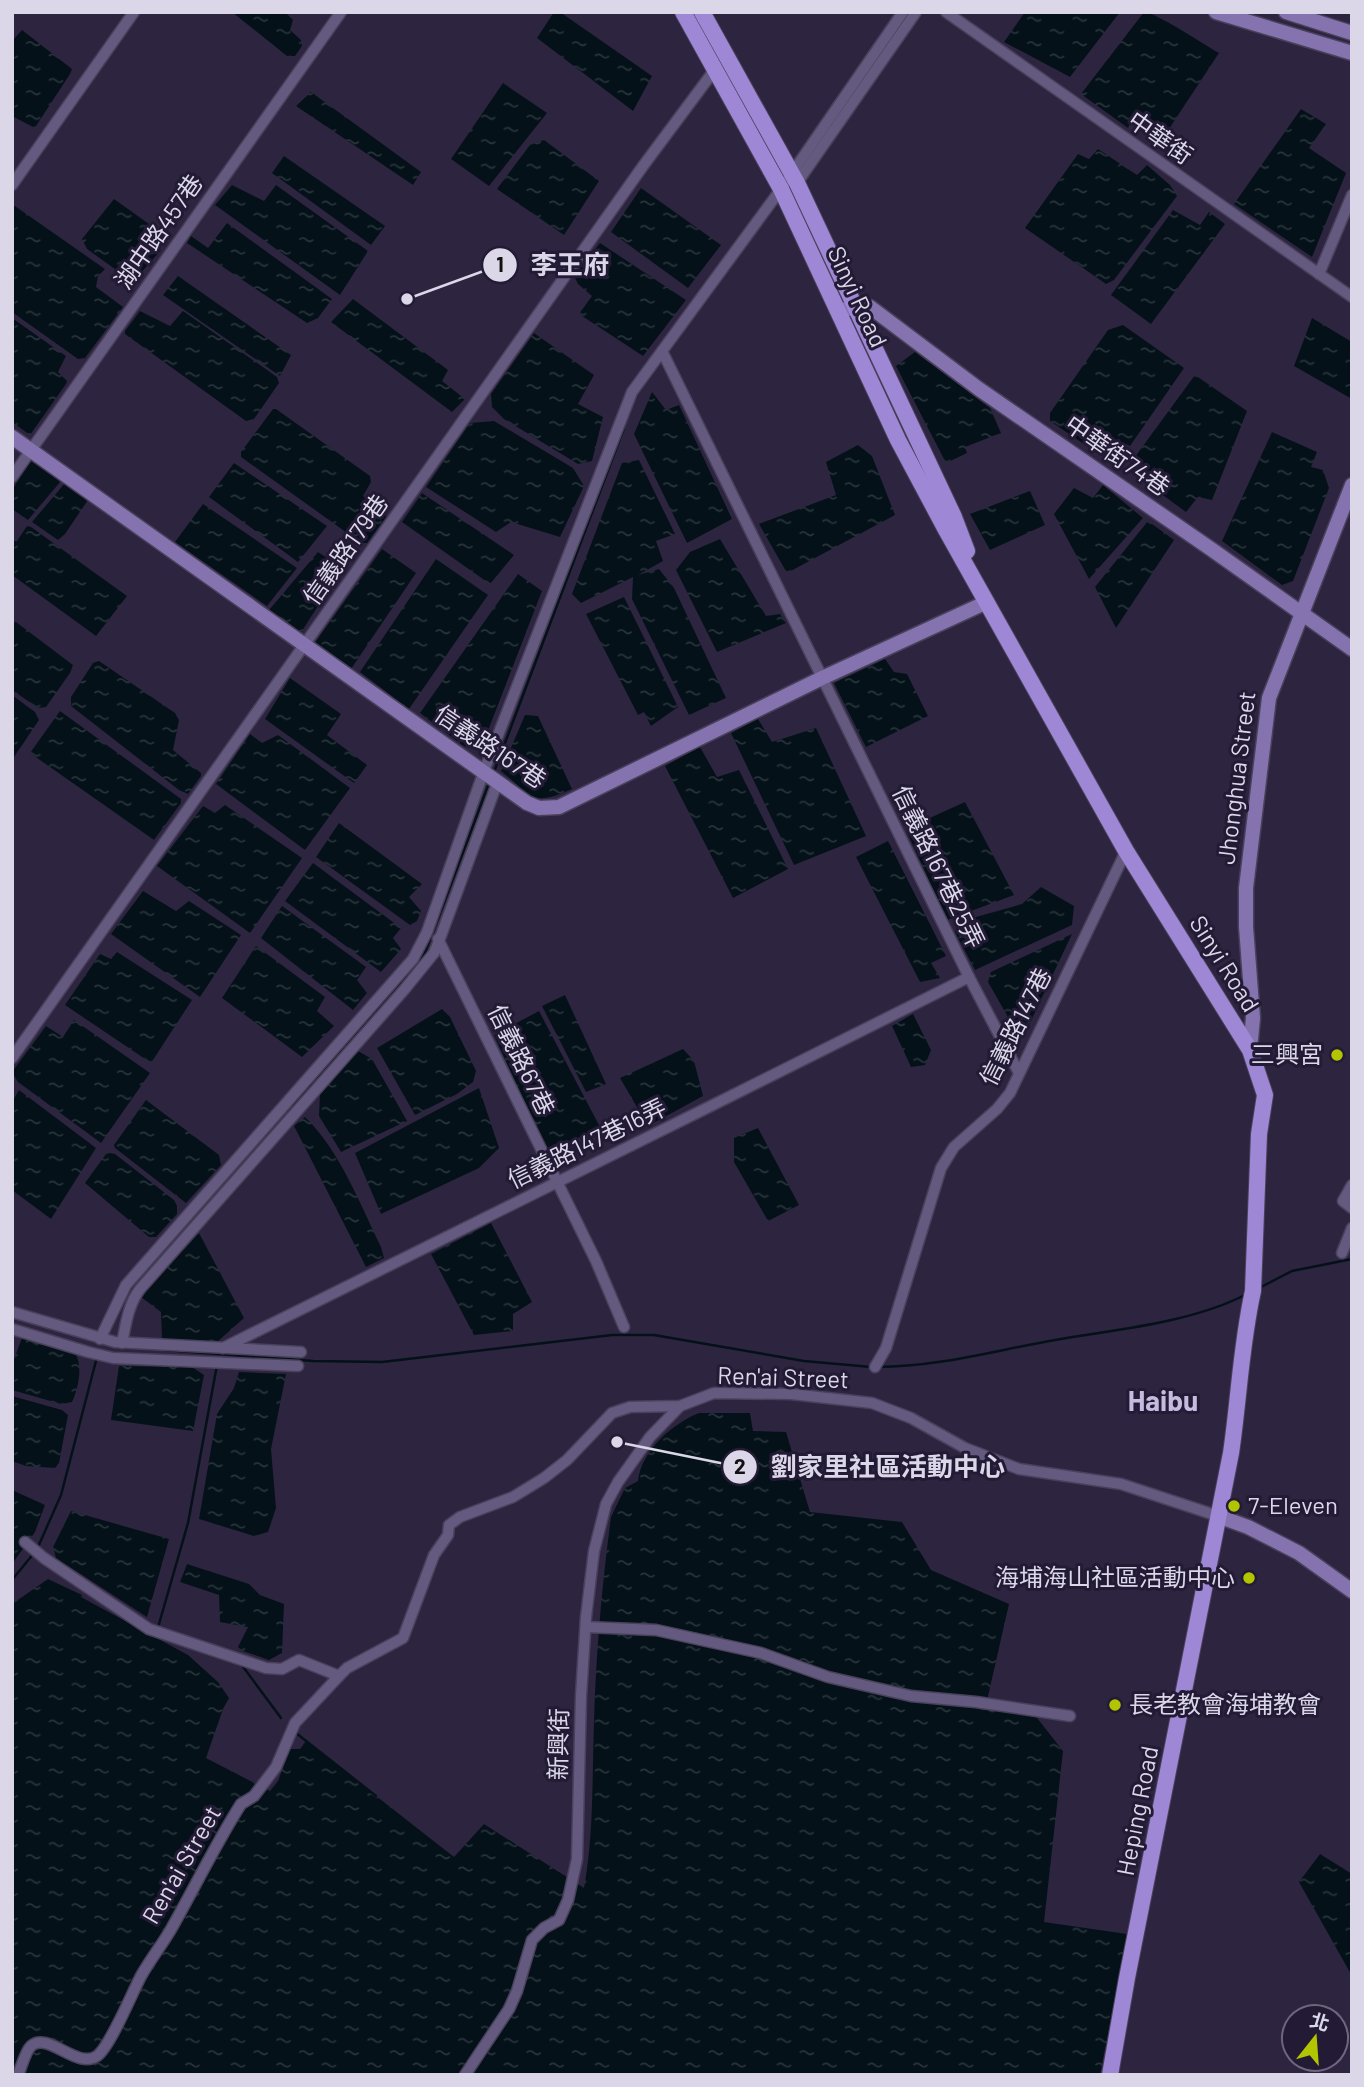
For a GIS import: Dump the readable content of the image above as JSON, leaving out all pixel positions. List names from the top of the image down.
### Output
{
  "streets": {
    "main road": ["Sinyi Road", "Heping Road"],
    "street": [
      "中華街",
      "湖中路457巷",
      "中華街74巷",
      "信義路179巷",
      "信義路167巷",
      "Jhonghua Street",
      "信義路167巷25弄",
      "信義路147巷",
      "信義路67巷",
      "信義路147巷16弄",
      "Ren'ai Street",
      "新興街"
    ]
  },
  "crossings": [
    ["湖中路457巷", "信義路167巷"],
    ["Sinyi Road", "中華街74巷"],
    ["Sinyi Road", "信義路179巷"],
    ["Sinyi Road", "信義路167巷"],
    ["Sinyi Road", "Jhonghua Street"],
    ["Sinyi Road", "信義路147巷"],
    ["Sinyi Road", "Ren'ai Street"],
    ["Sinyi Road", "Heping Road"],
    ["中華街74巷", "Jhonghua Street"],
    ["信義路179巷", "信義路167巷"],
    ["信義路167巷", "信義路167巷25弄"],
    ["信義路167巷25弄", "信義路147巷"],
    ["信義路167巷25弄", "信義路147巷16弄"],
    ["信義路67巷", "信義路147巷16弄"],
    ["Ren'ai Street", "新興街"],
    ["Ren'ai Street", "Heping Road"]
  ],
  "districts": ["Haibu"],
  "places": [
    "李王府",
    "三興宮",
    "劉家里社區活動中心",
    "7-Eleven",
    "海埔海山社區活動中心",
    "長老教會海埔教會"
  ],
  "north": "top"
}
